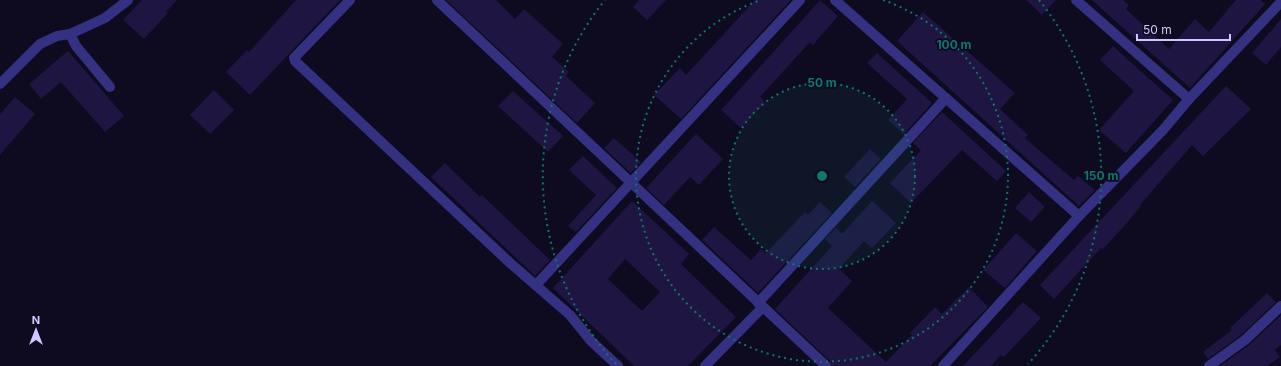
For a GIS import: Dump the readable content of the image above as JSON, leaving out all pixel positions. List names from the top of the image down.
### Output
{
  "scale_bar": "50 m",
  "north": "top",
  "rings": ["100 m", "50 m", "150 m"]
}
